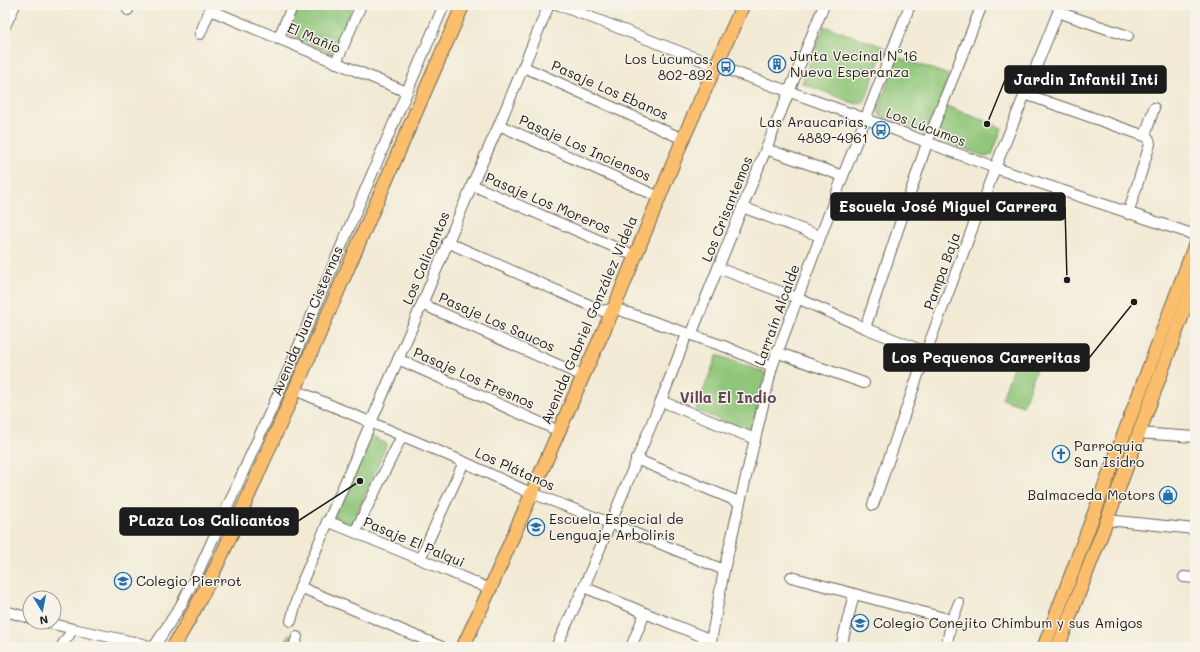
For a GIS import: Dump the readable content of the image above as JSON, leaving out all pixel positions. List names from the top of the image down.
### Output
{
  "streets": {
    "main road": ["Avenida Gabriel González Videla", "Avenida Juan Cisternas"],
    "street": [
      "El Mañio",
      "Pasaje Los Ebanos",
      "Los Lúcumos",
      "Pasaje Los Inciensos",
      "Pasaje Los Moreros",
      "Los Crisantemos",
      "Los Calicantos",
      "Pampa Baja",
      "Larraín Alcalde",
      "Pasaje Los Saucos",
      "Pasaje Los Fresnos",
      "Los Plátanos",
      "Pasaje El Palqui"
    ]
  },
  "crossings": [
    ["El Mañio", "Avenida Juan Cisternas"],
    ["Pasaje Los Ebanos", "Los Calicantos"],
    ["Pasaje Los Ebanos", "Avenida Gabriel González Videla"],
    ["Los Lúcumos", "Los Crisantemos"],
    ["Los Lúcumos", "Pampa Baja"],
    ["Los Lúcumos", "Larraín Alcalde"],
    ["Los Lúcumos", "Avenida Gabriel González Videla"],
    ["Pasaje Los Inciensos", "Los Calicantos"],
    ["Pasaje Los Inciensos", "Avenida Gabriel González Videla"],
    ["Pasaje Los Moreros", "Los Calicantos"],
    ["Pasaje Los Moreros", "Avenida Gabriel González Videla"],
    ["Los Crisantemos", "Los Plátanos"],
    ["Los Calicantos", "Pasaje Los Saucos"],
    ["Los Calicantos", "Pasaje Los Fresnos"],
    ["Los Calicantos", "Los Plátanos"],
    ["Los Calicantos", "Pasaje El Palqui"],
    ["Larraín Alcalde", "Los Plátanos"],
    ["Avenida Gabriel González Videla", "Pasaje Los Saucos"],
    ["Avenida Gabriel González Videla", "Pasaje Los Fresnos"],
    ["Avenida Gabriel González Videla", "Los Plátanos"],
    ["Avenida Gabriel González Videla", "Pasaje El Palqui"],
    ["Avenida Juan Cisternas", "Los Plátanos"]
  ],
  "districts": ["Villa El Indio"],
  "places": {
    "building": ["Junta Vecinal N°16 Nueva Esperanza"],
    "bus stop": ["Los Lúcumos, 802-892", "Las Araucarias, 4889-4961"],
    "other": [
      "Jardin Infantil Inti",
      "Escuela José Miguel Carrera",
      "Los Pequenos Carreritas",
      "PLaza Los Calicantos"
    ],
    "church": ["Parroquia San Isidro"],
    "shop": ["Balmaceda Motors"],
    "school or university": ["Escuela Especial de Lenguaje Arboliris", "Colegio Pierrot", "Colegio Conejito Chimbum y sus Amigos"]
  },
  "north": "bottom"
}
